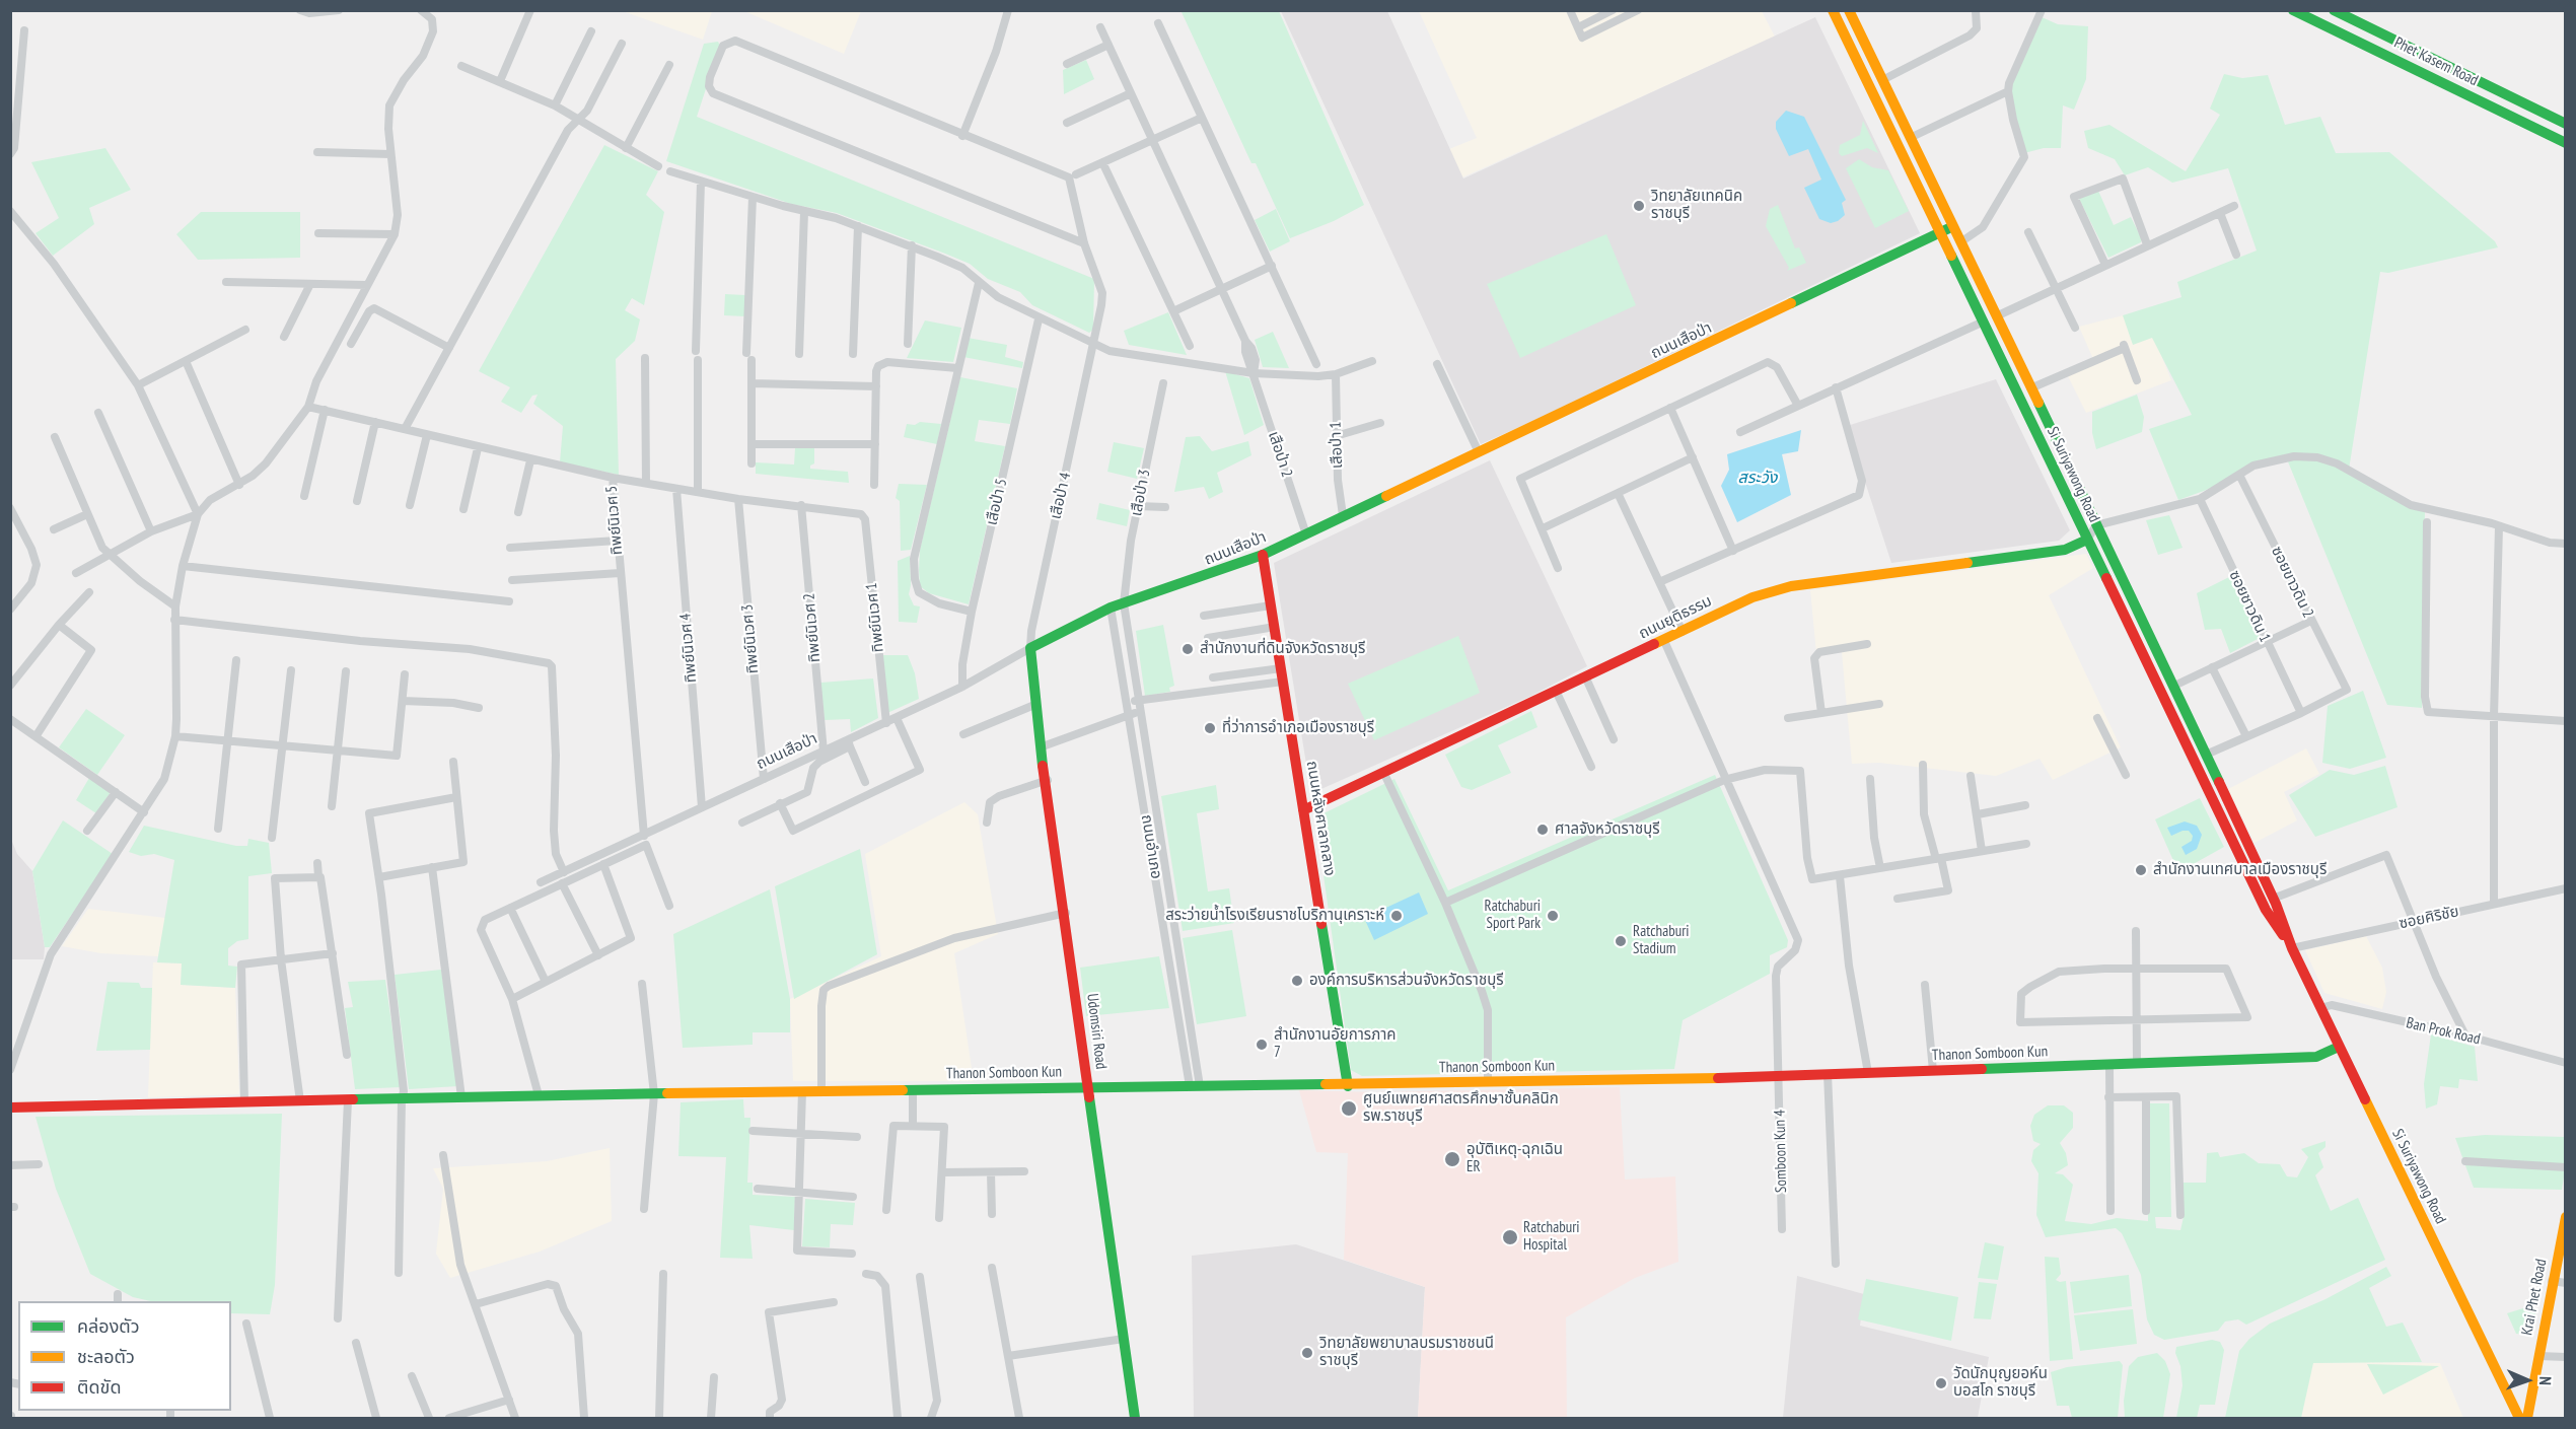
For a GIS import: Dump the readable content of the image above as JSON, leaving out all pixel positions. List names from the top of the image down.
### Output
{
  "streets": {
    "street": [
      "Phet Kasem Road",
      "ถนนเสือป่า",
      "เสือป่า 1",
      "เสือป่า 2",
      "Si Suriyawong Road",
      "เสือป่า 3",
      "เสือป่า 4",
      "เสือป่า 5",
      "ทิพย์นิเวศ 5",
      "ซอยขาวดิน 2",
      "ซอยชาวดิน 1",
      "ทิพย์นิเวศ 1",
      "ถนนยุติธรรม",
      "ทิพย์นิเวศ 2",
      "ทิพย์นิเวศ 3",
      "ทิพย์นิเวศ 4",
      "ถนนหลังศาลากลาง",
      "ถนนอำเภอ",
      "ซอยศิริชัย",
      "Udomsiri Road",
      "Ban Prok Road",
      "Thanon Somboon Kun",
      "Somboon Kun 4",
      "Krai Phet Road"
    ]
  },
  "crossings": [
    ["ถนนเสือป่า", "เสือป่า 1"],
    ["ถนนเสือป่า", "เสือป่า 2"],
    ["ถนนเสือป่า", "Si Suriyawong Road"],
    ["ถนนเสือป่า", "เสือป่า 3"],
    ["ถนนเสือป่า", "เสือป่า 4"],
    ["ถนนเสือป่า", "เสือป่า 5"],
    ["ถนนเสือป่า", "ทิพย์นิเวศ 5"],
    ["ถนนเสือป่า", "ทิพย์นิเวศ 1"],
    ["ถนนเสือป่า", "ทิพย์นิเวศ 2"],
    ["ถนนเสือป่า", "ทิพย์นิเวศ 3"],
    ["ถนนเสือป่า", "ทิพย์นิเวศ 4"],
    ["ถนนเสือป่า", "ถนนหลังศาลากลาง"],
    ["ถนนเสือป่า", "ถนนอำเภอ"],
    ["ถนนเสือป่า", "Udomsiri Road"],
    ["Si Suriyawong Road", "ถนนยุติธรรม"],
    ["Si Suriyawong Road", "ซอยศิริชัย"],
    ["Si Suriyawong Road", "Ban Prok Road"],
    ["Si Suriyawong Road", "Thanon Somboon Kun"],
    ["เสือป่า 3", "ถนนอำเภอ"],
    ["เสือป่า 4", "Udomsiri Road"],
    ["ซอยขาวดิน 2", "ซอยชาวดิน 1"],
    ["ทิพย์นิเวศ 1", "ทิพย์นิเวศ 2"],
    ["ถนนยุติธรรม", "ถนนหลังศาลากลาง"],
    ["ถนนหลังศาลากลาง", "Thanon Somboon Kun"],
    ["ถนนอำเภอ", "Thanon Somboon Kun"],
    ["Udomsiri Road", "Thanon Somboon Kun"],
    ["Thanon Somboon Kun", "Somboon Kun 4"]
  ],
  "water": ["สระวัง"],
  "places": [
    "วิทยาลัยเทคนิค ราชบุรี",
    "สำนักงานที่ดินจังหวัดราชบุรี",
    "ที่ว่าการอำเภอเมืองราชบุรี",
    "ศาลจังหวัดราชบุรี",
    "สำนักงานเทศบาลเมืองราชบุรี",
    "สระว่ายน้ำโรงเรียนราชโบริกานุเคราะห์",
    "Ratchaburi Sport Park",
    "Ratchaburi Stadium",
    "องค์การบริหารส่วนจังหวัดราชบุรี",
    "สำนักงานอัยการภาค 7",
    "ศูนย์แพทยศาสตรศึกษาชั้นคลินิก รพ.ราชบุรี",
    "อุบัติเหตุ-ฉุกเฉิน ER",
    "Ratchaburi Hospital",
    "วิทยาลัยพยาบาลบรมราชชนนี ราชบุรี",
    "วัดนักบุญยอห์น บอสโก ราชบุรี"
  ],
  "legend": ["คล่องตัว", "ชะลอตัว", "ติดขัด"],
  "north": "right"
}
